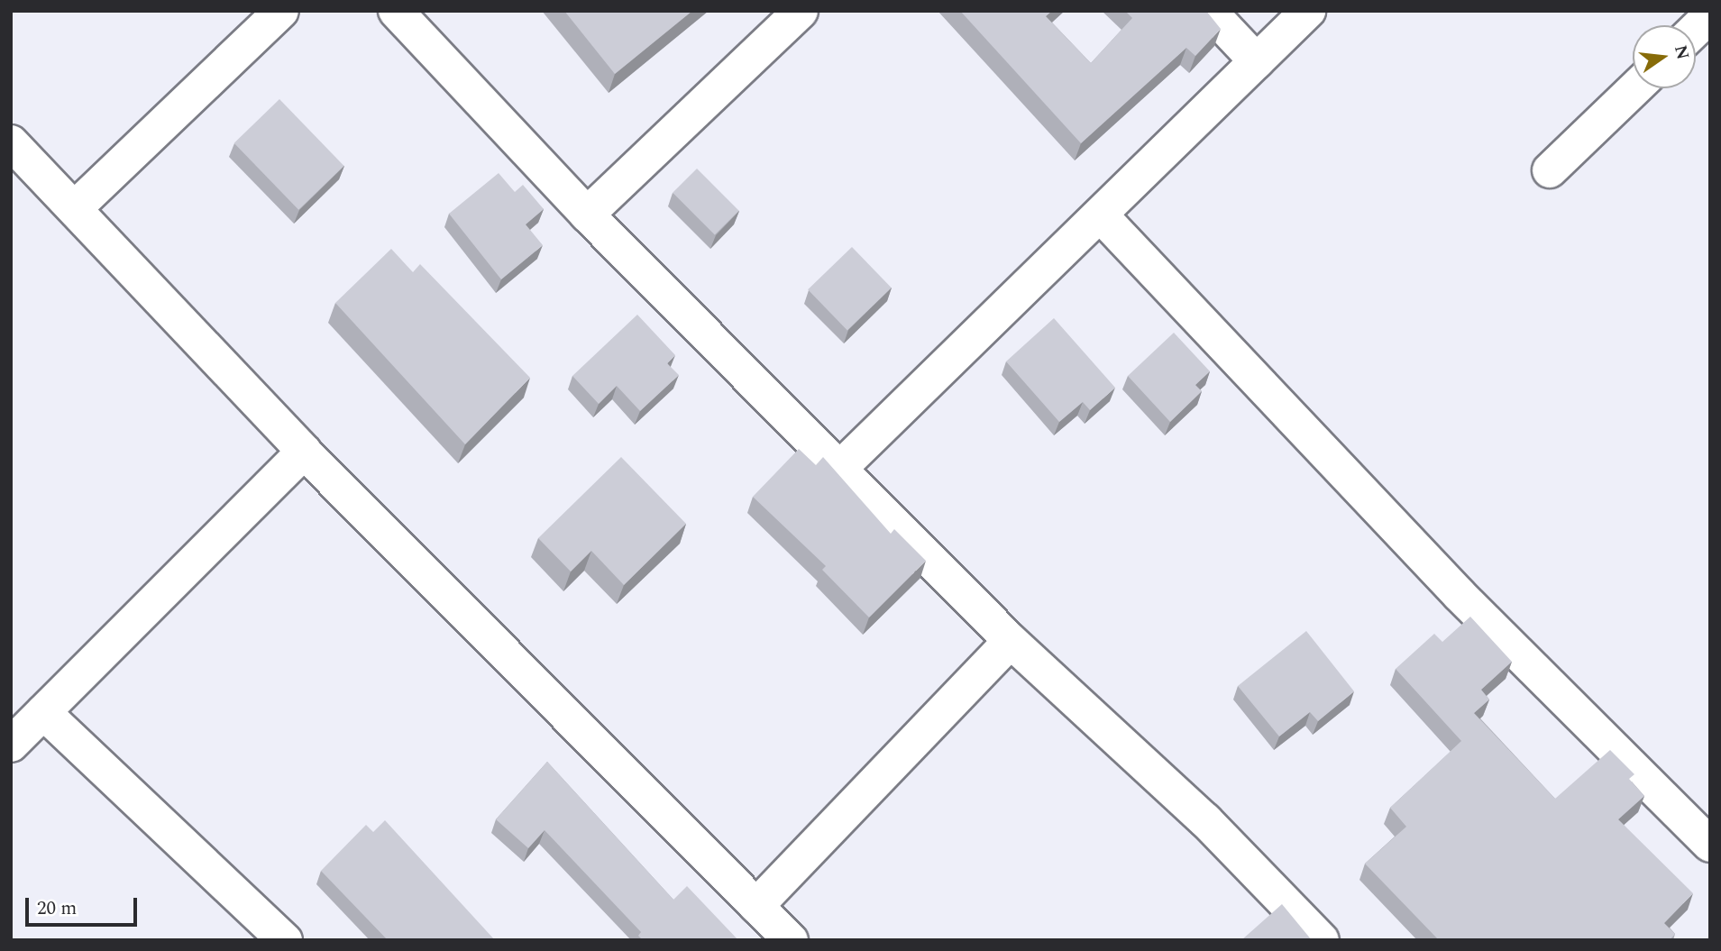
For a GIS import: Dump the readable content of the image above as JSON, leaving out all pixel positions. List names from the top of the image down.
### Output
{
  "scale_bar": "20 m",
  "north": "right"
}
